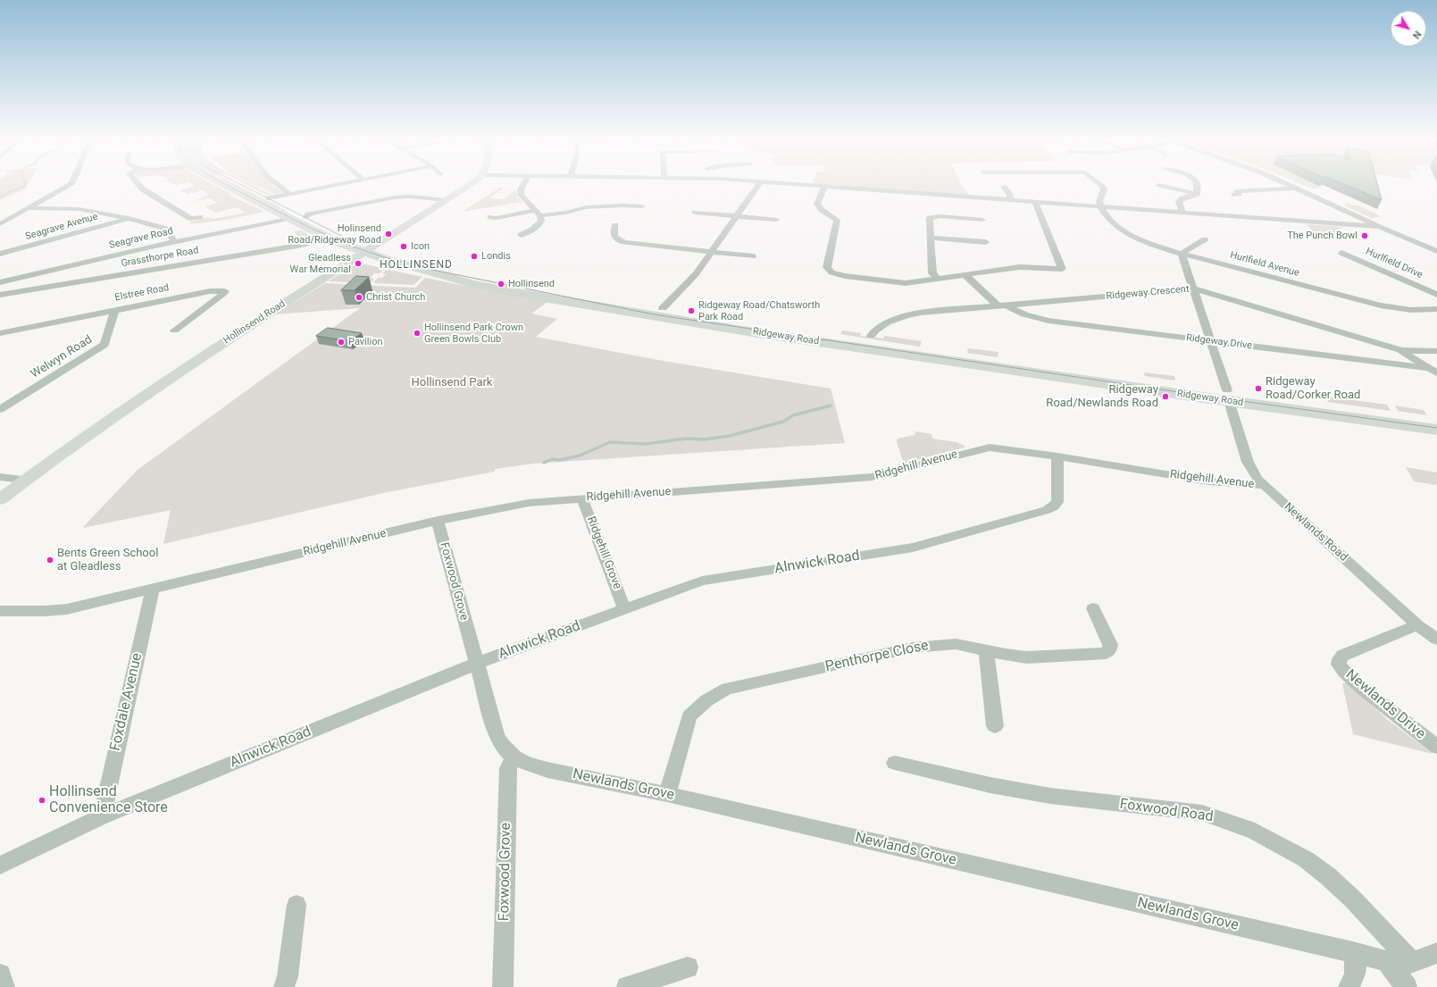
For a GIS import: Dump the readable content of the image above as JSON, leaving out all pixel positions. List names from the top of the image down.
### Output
{
  "streets": {
    "highway": ["Ridgeway Road"],
    "main road": ["Hollinsend Road"],
    "street": [
      "Seagrave Avenue",
      "Seagrave Road",
      "Grassthorpe Road",
      "Hurlfield Drive",
      "Hurlfield Avenue",
      "Elstree Road",
      "Ridgeway Crescent",
      "Ridgeway Drive",
      "Welwyn Road",
      "Ridgehill Avenue",
      "Newlands Road",
      "Ridgehill Grove",
      "Alnwick Road",
      "Foxwood Grove",
      "Penthorpe Close",
      "Foxdale Avenue",
      "Newlands Drive",
      "Newlands Grove",
      "Foxwood Road"
    ]
  },
  "crossings": [
    ["Seagrave Road", "Ridgeway Road"],
    ["Grassthorpe Road", "Ridgeway Road"],
    ["Hurlfield Avenue", "Newlands Road"],
    ["Elstree Road", "Welwyn Road"],
    ["Ridgeway Crescent", "Ridgeway Drive"],
    ["Ridgeway Crescent", "Newlands Road"],
    ["Hollinsend Road", "Ridgeway Road"],
    ["Ridgeway Road", "Newlands Road"],
    ["Ridgeway Drive", "Newlands Road"],
    ["Ridgehill Avenue", "Newlands Road"],
    ["Ridgehill Avenue", "Ridgehill Grove"],
    ["Ridgehill Avenue", "Alnwick Road"],
    ["Ridgehill Avenue", "Foxwood Grove"],
    ["Ridgehill Avenue", "Foxdale Avenue"],
    ["Newlands Road", "Newlands Drive"],
    ["Ridgehill Grove", "Alnwick Road"],
    ["Alnwick Road", "Foxwood Grove"],
    ["Alnwick Road", "Foxdale Avenue"],
    ["Alnwick Road", "Newlands Grove"],
    ["Foxwood Grove", "Newlands Grove"],
    ["Penthorpe Close", "Newlands Grove"],
    ["Newlands Grove", "Foxwood Road"]
  ],
  "districts": ["HOLLINSEND"],
  "parks": ["Hollinsend Park"],
  "places": [
    "Holinsend Road/Ridgeway Road",
    "The Punch Bowl",
    "Icon",
    "Londis",
    "Gleadless War Memorial",
    "Hollinsend",
    "Christ Church",
    "Ridgeway Road/Chatsworth Park Road",
    "Hollinsend Park Crown Green Bowls Club",
    "Pavilion",
    "Ridgeway Road/Corker Road",
    "Ridgeway Road/Newlands Road",
    "Bents Green School at Gleadless",
    "Hollinsend Convenience Store"
  ],
  "north": "bottom right"
}
